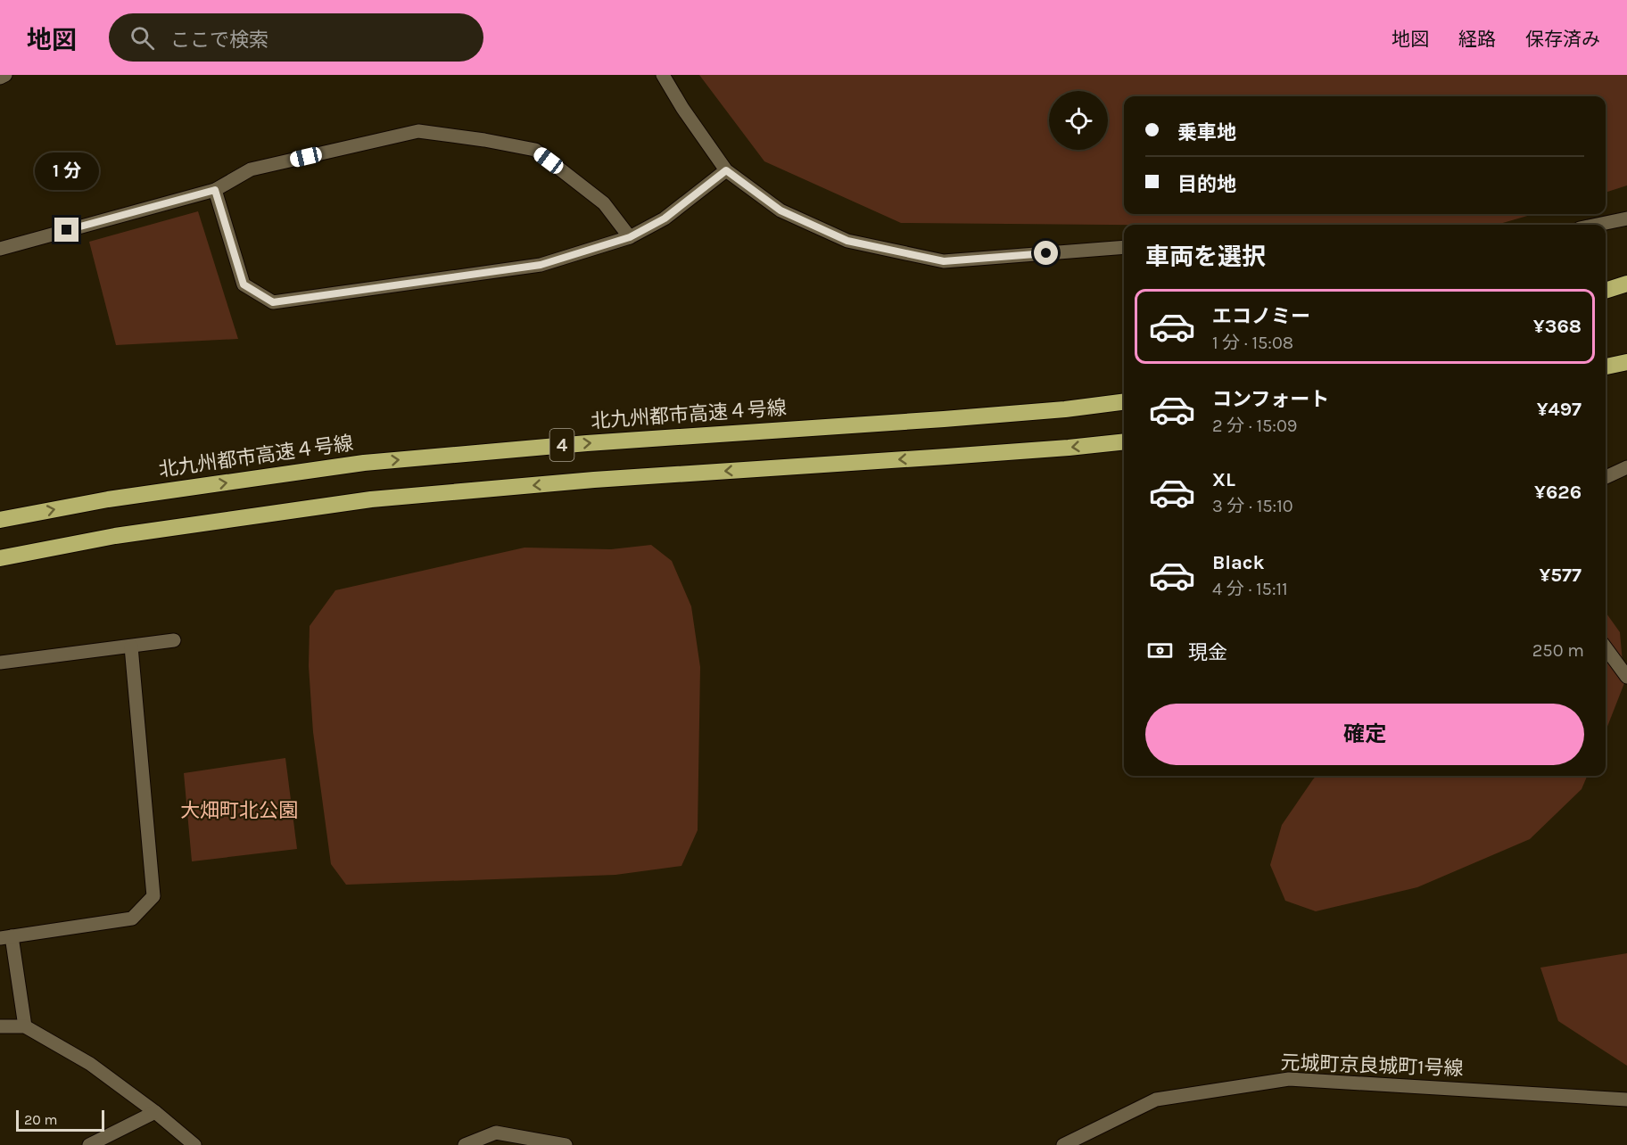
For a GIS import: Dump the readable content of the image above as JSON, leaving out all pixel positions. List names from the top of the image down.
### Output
{
  "streets": {
    "highway": ["北九州都市高速４号線", "4"],
    "street": ["元城町京良城町1号線"]
  },
  "parks": ["大畑町北公園"],
  "scale_bar": "20 m",
  "page": {
    "header": "地図",
    "search": "ここで検索",
    "nav": ["地図", "経路", "保存済み"],
    "banner": ["乗車地", "目的地"],
    "bubble": "1 分",
    "heading": "車両を選択",
    "list": [
      {
        "name": "エコノミー",
        "note": "1 分 · 15:08",
        "value": "¥368"
      },
      {
        "name": "コンフォート",
        "note": "2 分 · 15:09",
        "value": "¥497"
      },
      {
        "name": "XL",
        "note": "3 分 · 15:10",
        "value": "¥626"
      },
      {
        "name": "Black",
        "note": "4 分 · 15:11",
        "value": "¥577"
      }
    ],
    "pay": ["現金", "250 m"],
    "buttons": "確定",
    "scale": "20 m"
  }
}
